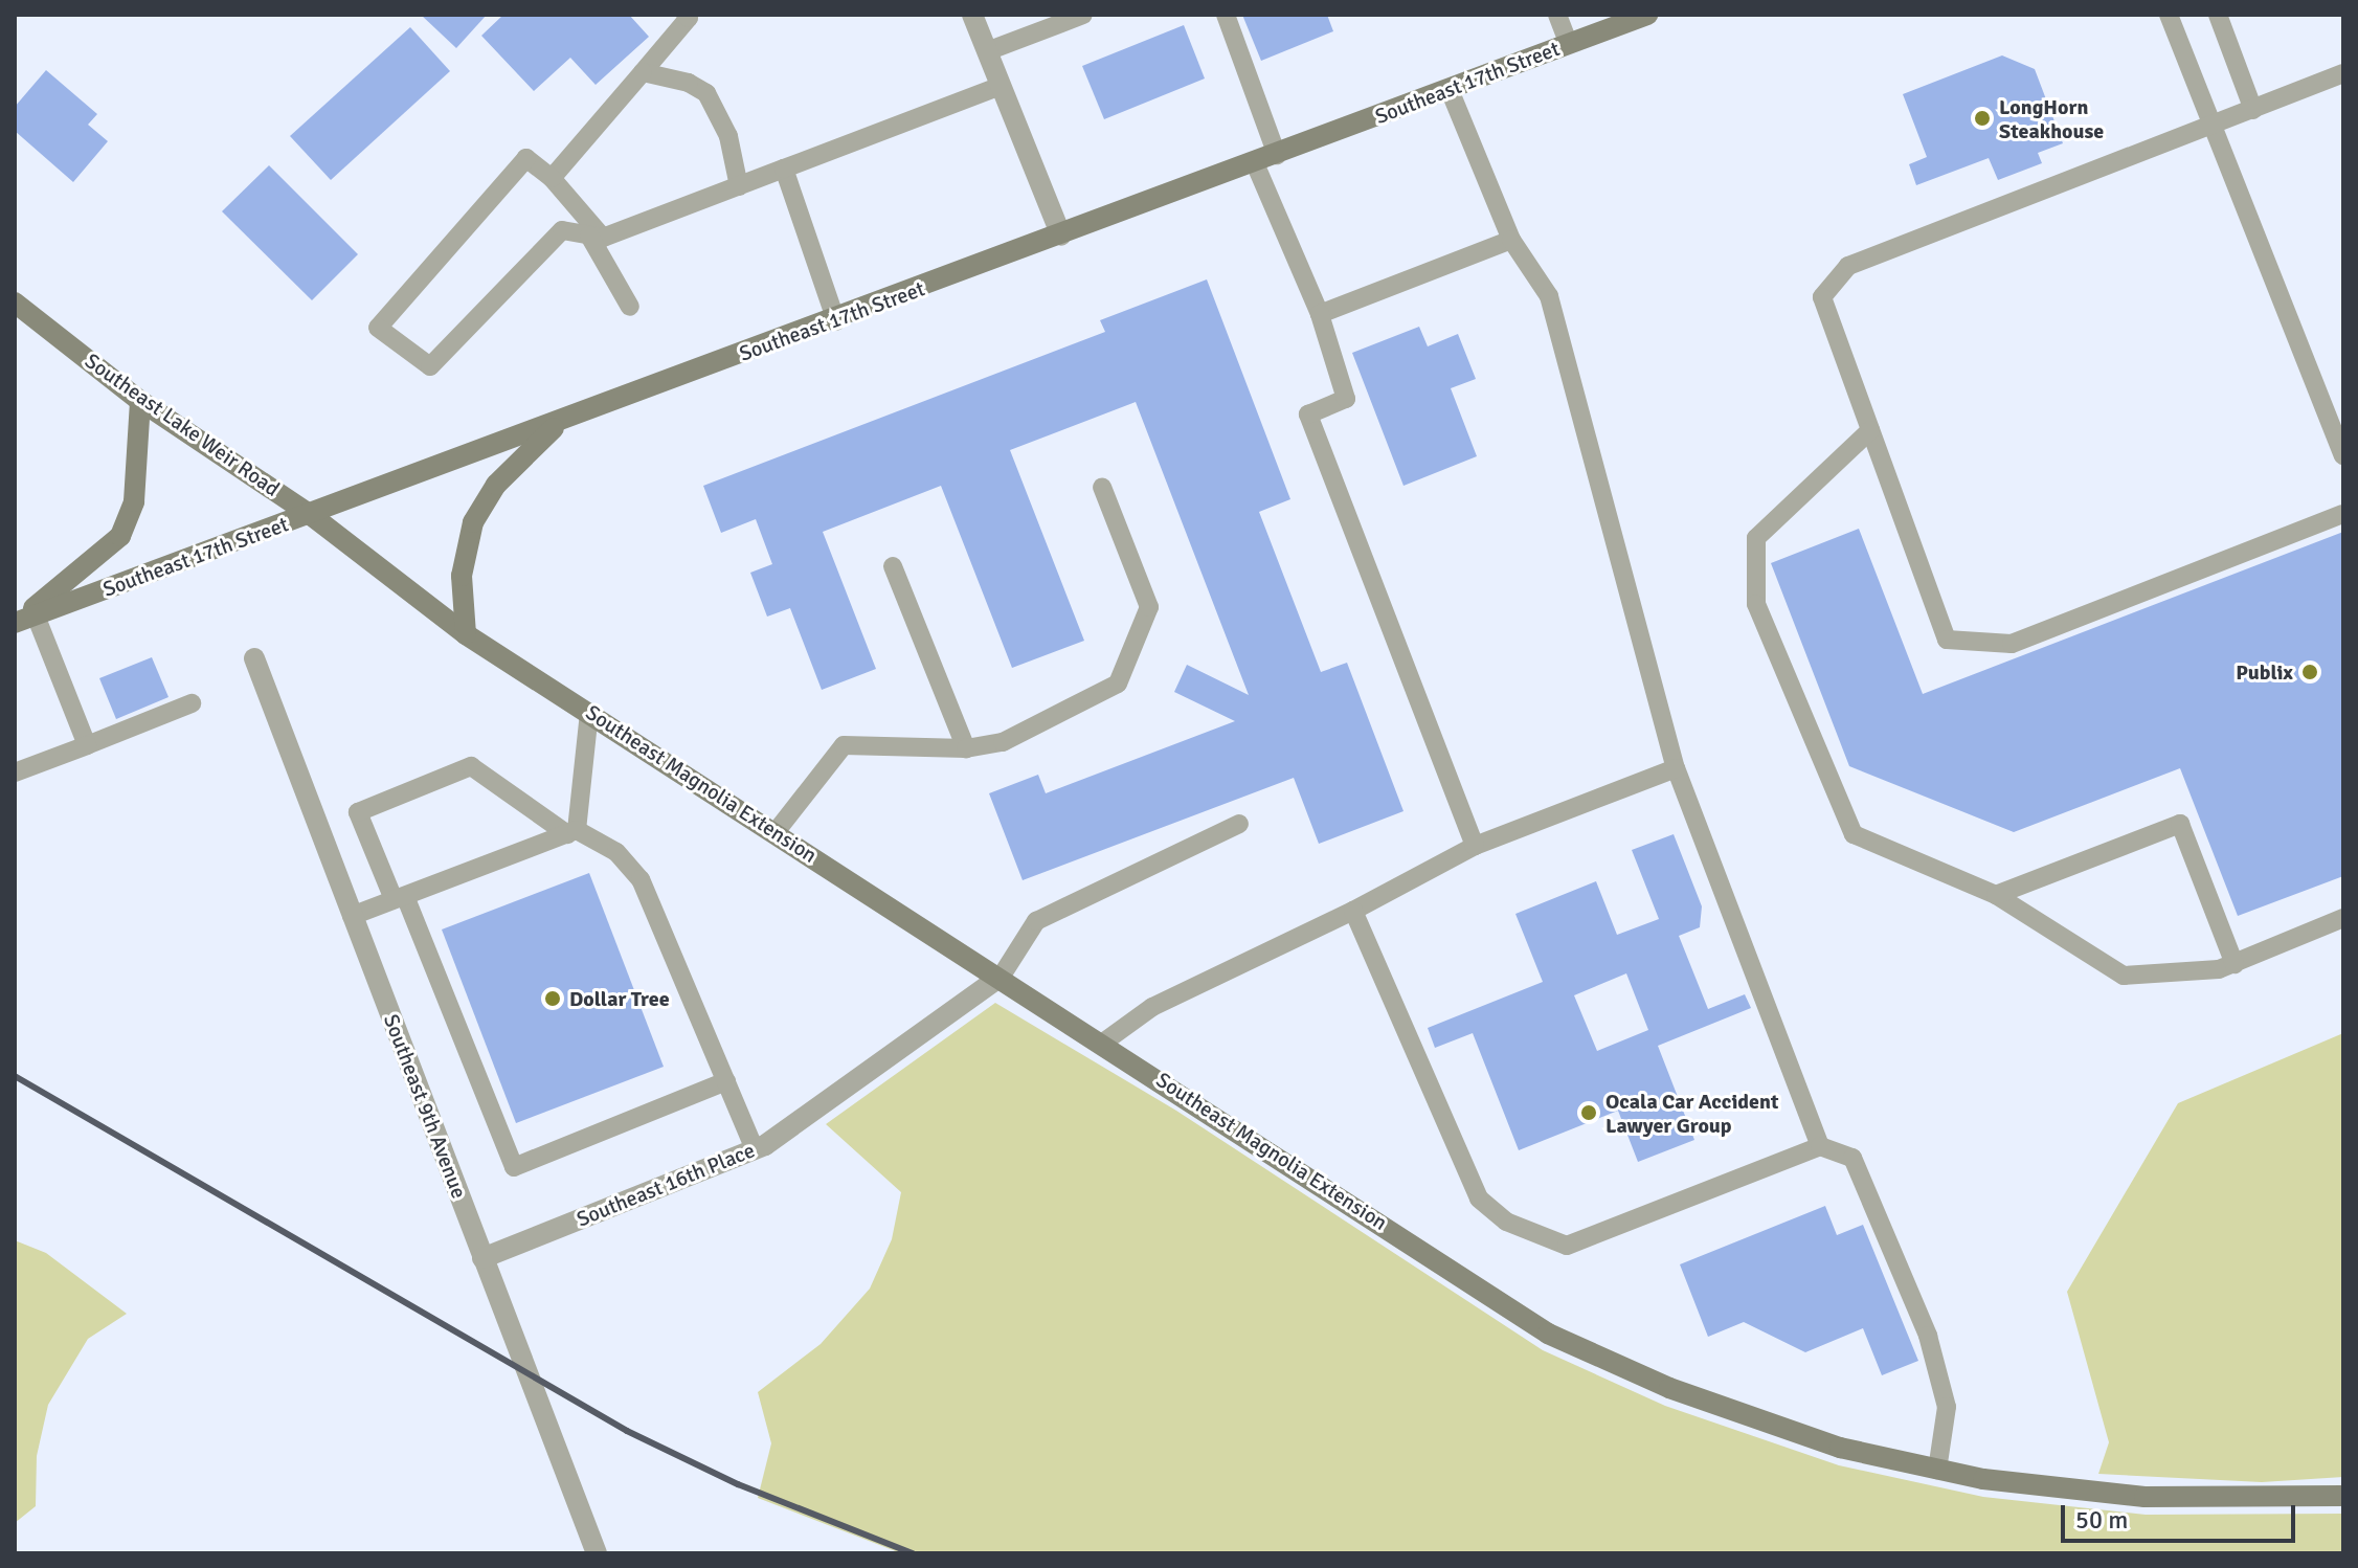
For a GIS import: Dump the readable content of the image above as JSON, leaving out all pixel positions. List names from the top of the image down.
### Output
{
  "streets": {
    "main road": ["Southeast 17th Street", "Southeast Lake Weir Road", "Southeast Magnolia Extension"],
    "street": ["Southeast 9th Avenue", "Southeast 16th Place"]
  },
  "crossings": [
    ["Southeast 17th Street", "Southeast Lake Weir Road"],
    ["Southeast 17th Street", "Southeast Magnolia Extension"],
    ["Southeast Lake Weir Road", "Southeast Magnolia Extension"],
    ["Southeast Magnolia Extension", "Southeast 16th Place"],
    ["Southeast 9th Avenue", "Southeast 16th Place"]
  ],
  "places": [
    "LongHorn Steakhouse",
    "Publix",
    "Dollar Tree",
    "Ocala Car Accident Lawyer Group"
  ],
  "scale_bar": "50 m"
}
